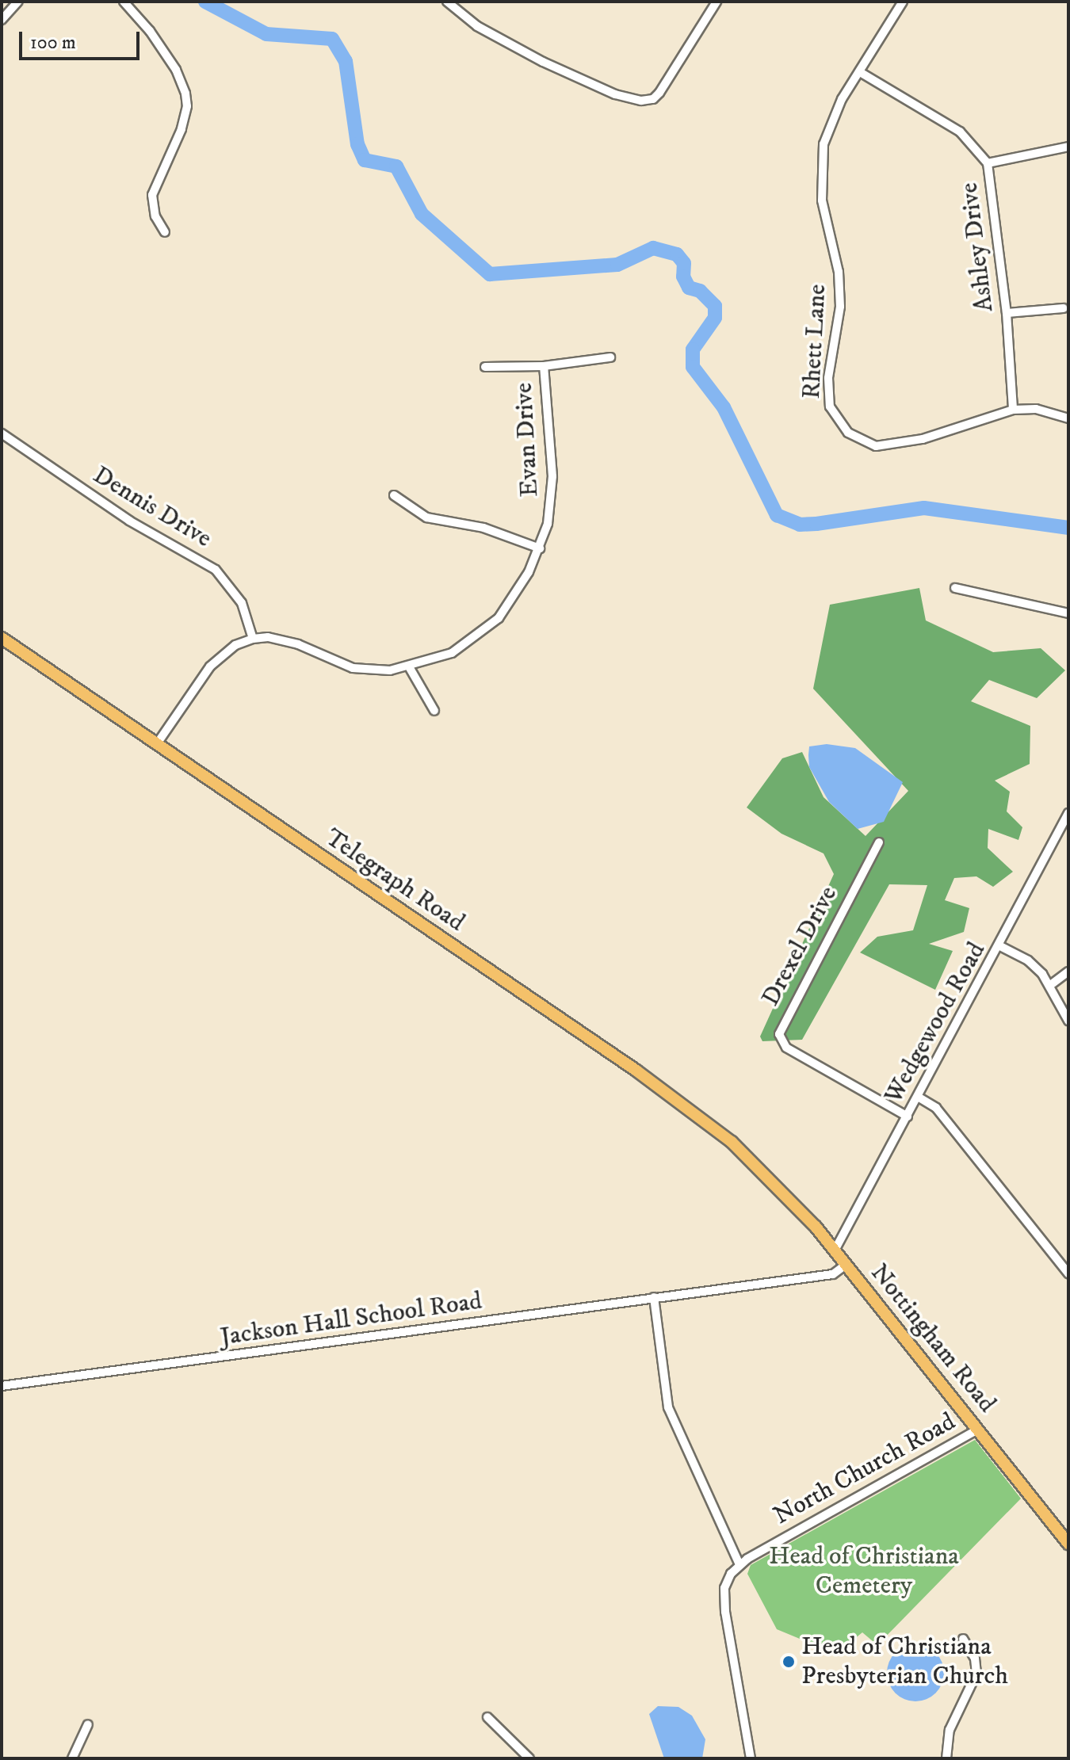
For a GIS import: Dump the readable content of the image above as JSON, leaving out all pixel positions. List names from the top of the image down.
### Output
{
  "streets": {
    "main road": ["Telegraph Road", "Nottingham Road"],
    "street": [
      "Ashley Drive",
      "Rhett Lane",
      "Evan Drive",
      "Dennis Drive",
      "Drexel Drive",
      "Wedgewood Road",
      "Jackson Hall School Road",
      "North Church Road"
    ]
  },
  "crossings": [
    ["Ashley Drive", "Rhett Lane"],
    ["Evan Drive", "Dennis Drive"],
    ["Telegraph Road", "Nottingham Road"],
    ["Drexel Drive", "Wedgewood Road"],
    ["Wedgewood Road", "Nottingham Road"],
    ["Jackson Hall School Road", "Nottingham Road"],
    ["Nottingham Road", "North Church Road"]
  ],
  "parks": ["Head of Christiana Cemetery"],
  "places": ["Head of Christiana Presbyterian Church"],
  "scale_bar": "100 m"
}
